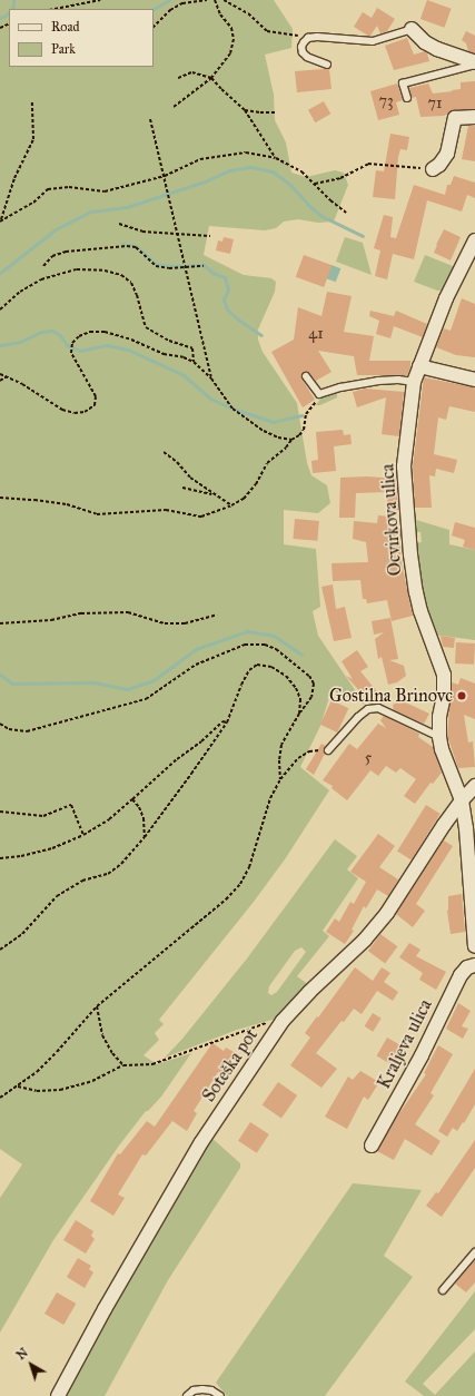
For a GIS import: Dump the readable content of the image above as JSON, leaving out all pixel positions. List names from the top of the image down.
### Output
{
  "streets": {
    "street": ["Ocvirkova ulica", "Kraljeva ulica", "Soteška pot"]
  },
  "crossings": [
    ["Ocvirkova ulica", "Soteška pot"]
  ],
  "places": ["Gostilna Brinovc"],
  "house_numbers": [
    "73",
    "71",
    "41",
    "5"
  ],
  "legend": ["Road", "Park"],
  "north": "top left"
}
